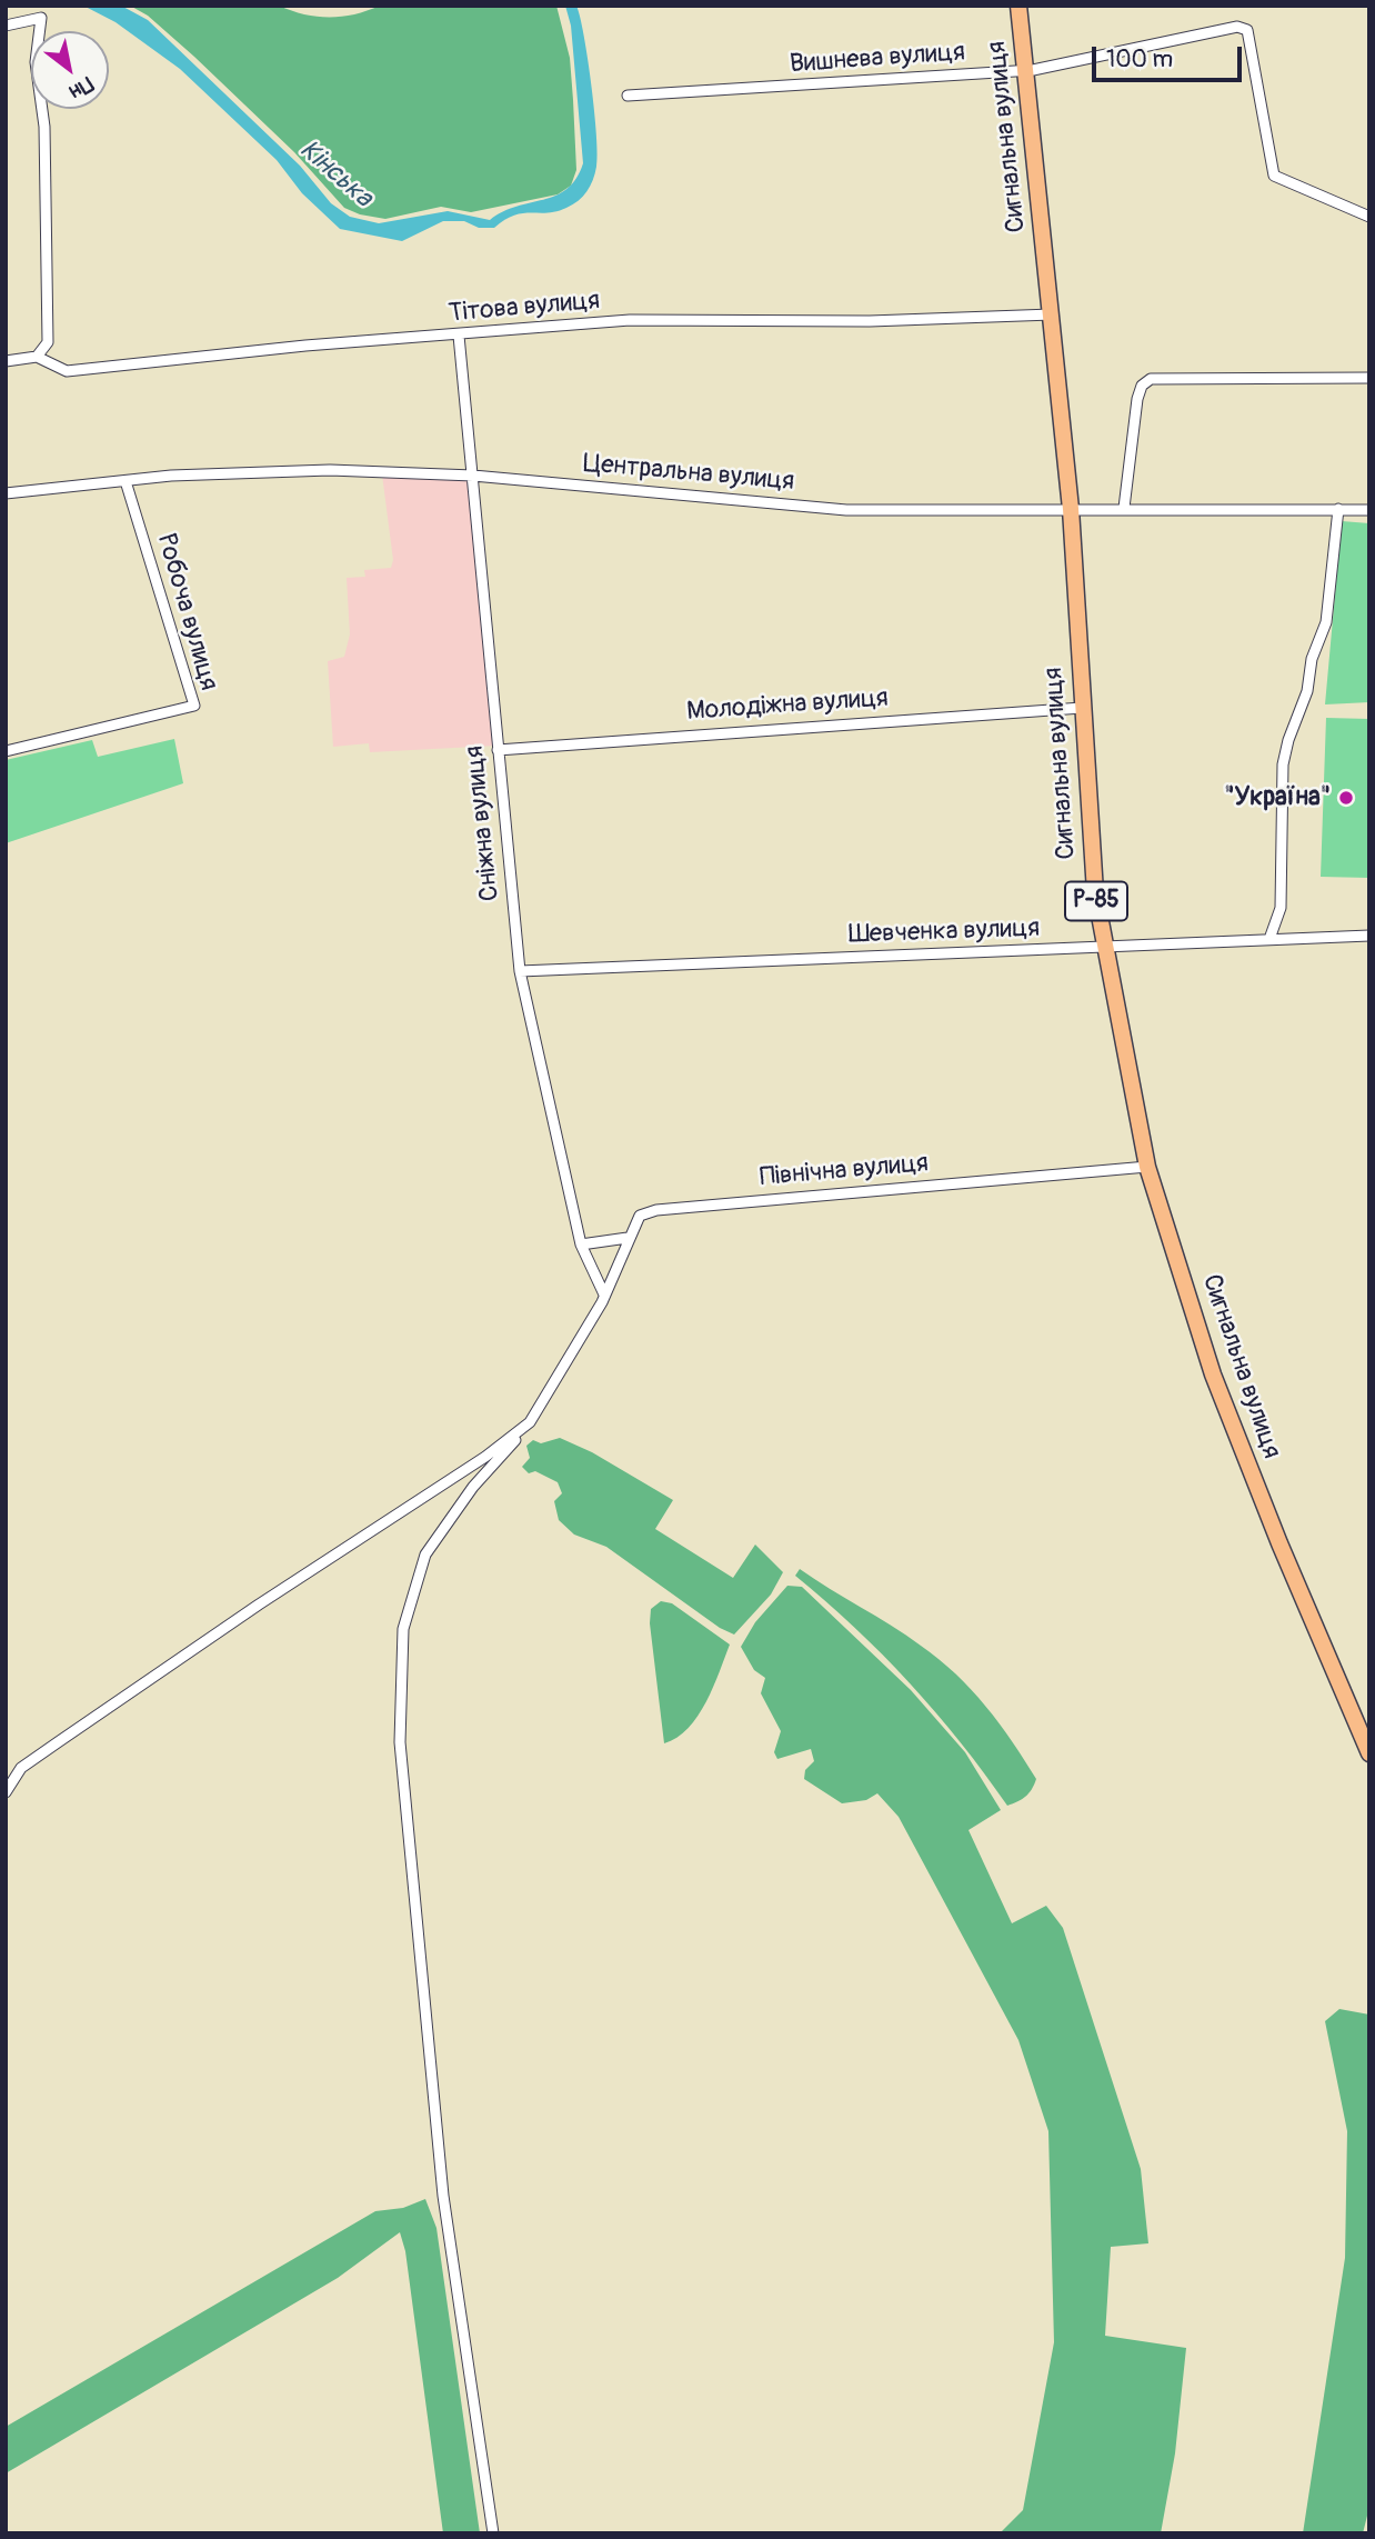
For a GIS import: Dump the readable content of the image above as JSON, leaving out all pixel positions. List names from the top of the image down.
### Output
{
  "streets": {
    "main road": ["Сигнальна вулиця", "Р-85"],
    "street": [
      "Вишнева вулиця",
      "Тітова вулиця",
      "Центральна вулиця",
      "Робоча вулиця",
      "Молодіжна вулиця",
      "Сніжна вулиця",
      "Шевченка вулиця",
      "Північна вулиця"
    ]
  },
  "crossings": [
    ["Вишнева вулиця", "Сигнальна вулиця"],
    ["Сигнальна вулиця", "Тітова вулиця"],
    ["Сигнальна вулиця", "Центральна вулиця"],
    ["Сигнальна вулиця", "Молодіжна вулиця"],
    ["Сигнальна вулиця", "Шевченка вулиця"],
    ["Сигнальна вулиця", "Північна вулиця"],
    ["Тітова вулиця", "Сніжна вулиця"],
    ["Центральна вулиця", "Робоча вулиця"],
    ["Центральна вулиця", "Сніжна вулиця"],
    ["Молодіжна вулиця", "Сніжна вулиця"],
    ["Сніжна вулиця", "Шевченка вулиця"],
    ["Сніжна вулиця", "Північна вулиця"]
  ],
  "water": ["Кінська"],
  "places": ["\"Україна\""],
  "scale_bar": "100 m",
  "north": "bottom right"
}
